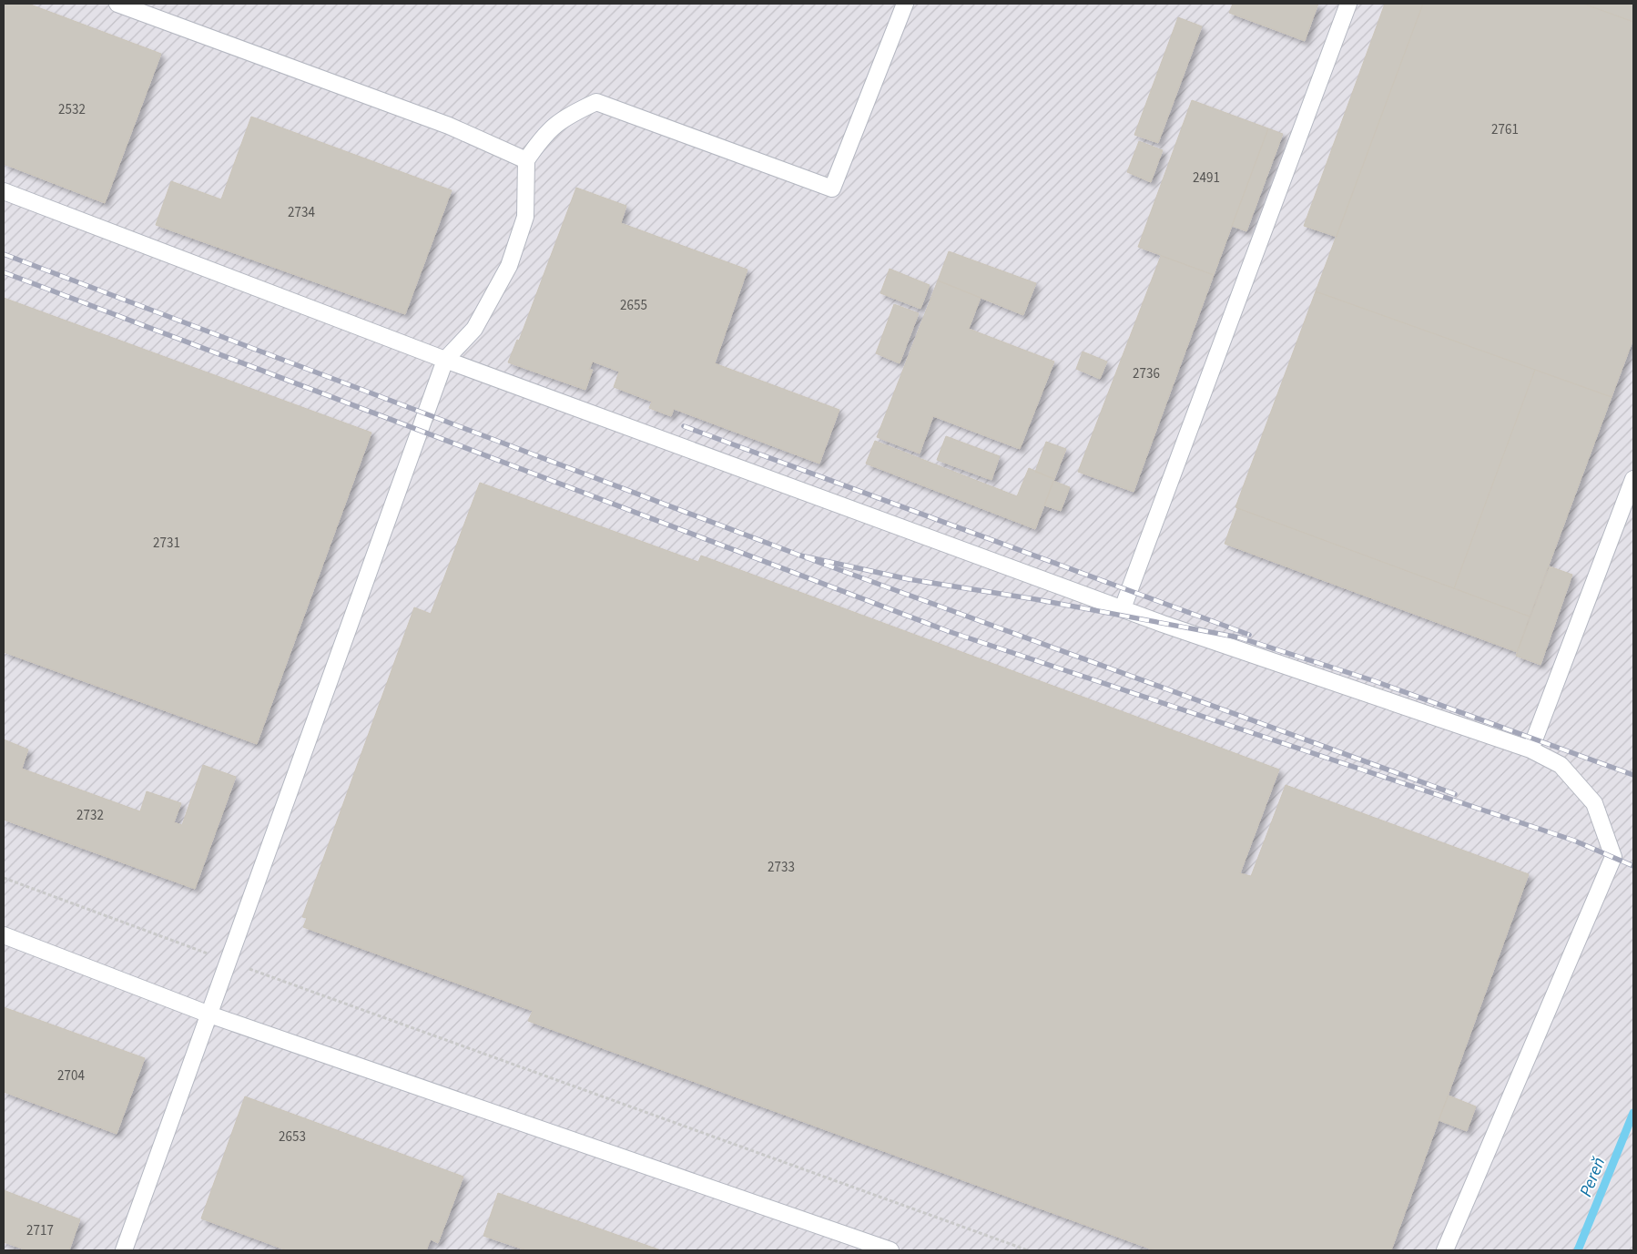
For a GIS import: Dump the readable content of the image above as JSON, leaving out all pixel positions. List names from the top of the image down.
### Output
{
  "water": ["Pereň"],
  "house_numbers": [
    "2532",
    "2761",
    "2491",
    "2734",
    "2655",
    "2736",
    "2731",
    "2732",
    "2733",
    "2704",
    "2653",
    "2717"
  ]
}
